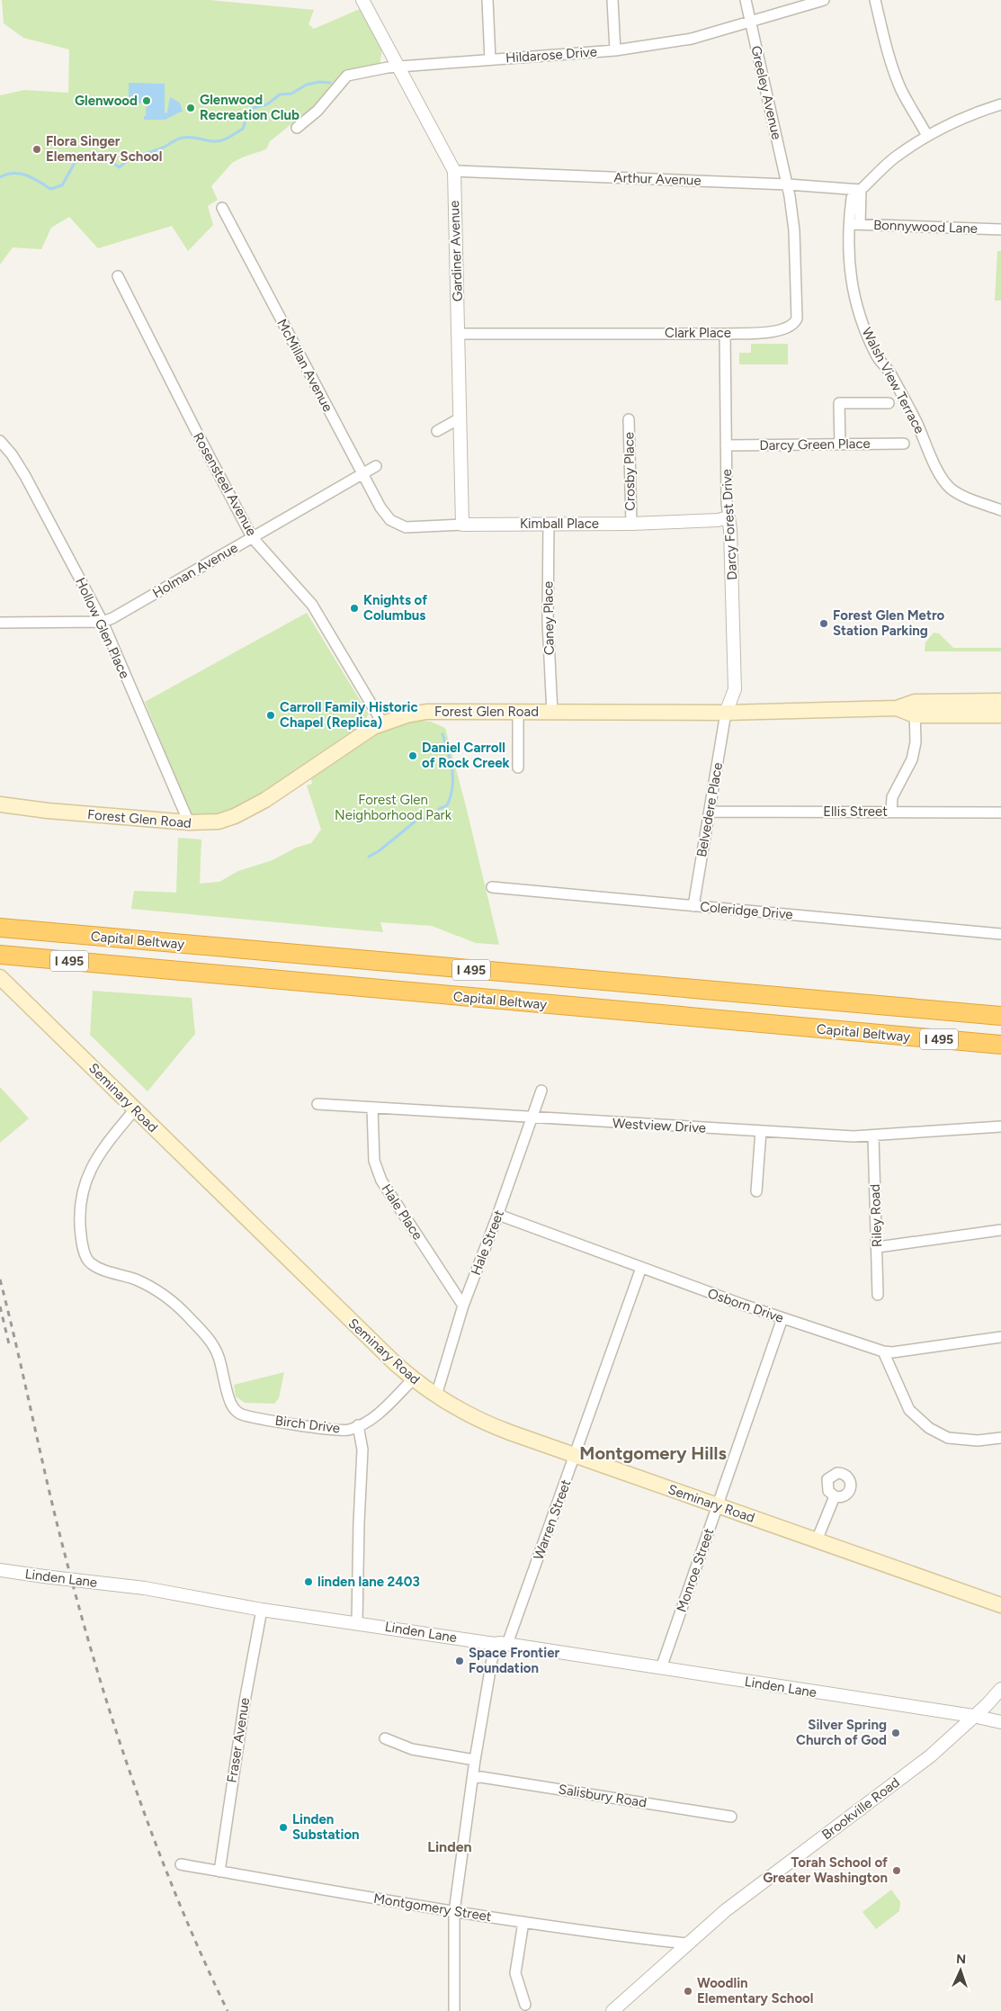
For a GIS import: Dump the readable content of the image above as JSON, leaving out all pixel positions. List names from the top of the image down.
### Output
{
  "streets": {
    "highway": ["Capital Beltway", "I 495"],
    "main road": ["Forest Glen Road", "Seminary Road"],
    "street": [
      "Hildarose Drive",
      "Greeley Avenue",
      "Arthur Avenue",
      "Bonnywood Lane",
      "Gardiner Avenue",
      "Clark Place",
      "McMillan Avenue",
      "Walsh View Terrace",
      "Darcy Green Place",
      "Crosby Place",
      "Rosensteel Avenue",
      "Kimball Place",
      "Darcy Forest Drive",
      "Holman Avenue",
      "Caney Place",
      "Hollow Glen Place",
      "Belvedere Place",
      "Ellis Street",
      "Coleridge Drive",
      "Westview Drive",
      "Hale Place",
      "Riley Road",
      "Hale Street",
      "Osborn Drive",
      "Birch Drive",
      "Warren Street",
      "Monroe Street",
      "Linden Lane",
      "Fraser Avenue",
      "Salisbury Road",
      "Brookville Road",
      "Montgomery Street"
    ]
  },
  "crossings": [
    ["Hildarose Drive", "Greeley Avenue"],
    ["Hildarose Drive", "Gardiner Avenue"],
    ["Greeley Avenue", "Arthur Avenue"],
    ["Greeley Avenue", "Clark Place"],
    ["Arthur Avenue", "Gardiner Avenue"],
    ["Arthur Avenue", "Clark Place"],
    ["Arthur Avenue", "Walsh View Terrace"],
    ["Bonnywood Lane", "Walsh View Terrace"],
    ["Gardiner Avenue", "Clark Place"],
    ["Gardiner Avenue", "Kimball Place"],
    ["Clark Place", "Darcy Forest Drive"],
    ["McMillan Avenue", "Kimball Place"],
    ["McMillan Avenue", "Holman Avenue"],
    ["Darcy Green Place", "Darcy Forest Drive"],
    ["Crosby Place", "Kimball Place"],
    ["Rosensteel Avenue", "Holman Avenue"],
    ["Rosensteel Avenue", "Forest Glen Road"],
    ["Kimball Place", "Darcy Forest Drive"],
    ["Kimball Place", "Caney Place"],
    ["Darcy Forest Drive", "Forest Glen Road"],
    ["Darcy Forest Drive", "Belvedere Place"],
    ["Holman Avenue", "Hollow Glen Place"],
    ["Caney Place", "Forest Glen Road"],
    ["Hollow Glen Place", "Forest Glen Road"],
    ["Forest Glen Road", "Belvedere Place"],
    ["Belvedere Place", "Ellis Street"],
    ["Belvedere Place", "Coleridge Drive"],
    ["Seminary Road", "Hale Street"],
    ["Seminary Road", "Birch Drive"],
    ["Seminary Road", "Warren Street"],
    ["Seminary Road", "Monroe Street"],
    ["Westview Drive", "Hale Place"],
    ["Westview Drive", "Riley Road"],
    ["Westview Drive", "Hale Street"],
    ["Hale Place", "Hale Street"],
    ["Hale Street", "Osborn Drive"],
    ["Osborn Drive", "Warren Street"],
    ["Osborn Drive", "Monroe Street"],
    ["Warren Street", "Linden Lane"],
    ["Warren Street", "Salisbury Road"],
    ["Warren Street", "Montgomery Street"],
    ["Monroe Street", "Linden Lane"],
    ["Linden Lane", "Fraser Avenue"],
    ["Linden Lane", "Brookville Road"],
    ["Fraser Avenue", "Montgomery Street"],
    ["Brookville Road", "Montgomery Street"]
  ],
  "districts": ["Montgomery Hills", "Linden"],
  "parks": ["Forest Glen Neighborhood Park"],
  "places": [
    "Glenwood",
    "Glenwood Recreation Club",
    "Flora Singer Elementary School",
    "Knights of Columbus",
    "Forest Glen Metro Station Parking",
    "Carroll Family Historic Chapel (Replica)",
    "Daniel Carroll of Rock Creek",
    "linden lane 2403",
    "Space Frontier Foundation",
    "Silver Spring Church of God",
    "Linden Substation",
    "Torah School of Greater Washington",
    "Woodlin Elementary School"
  ],
  "north": "top"
}
